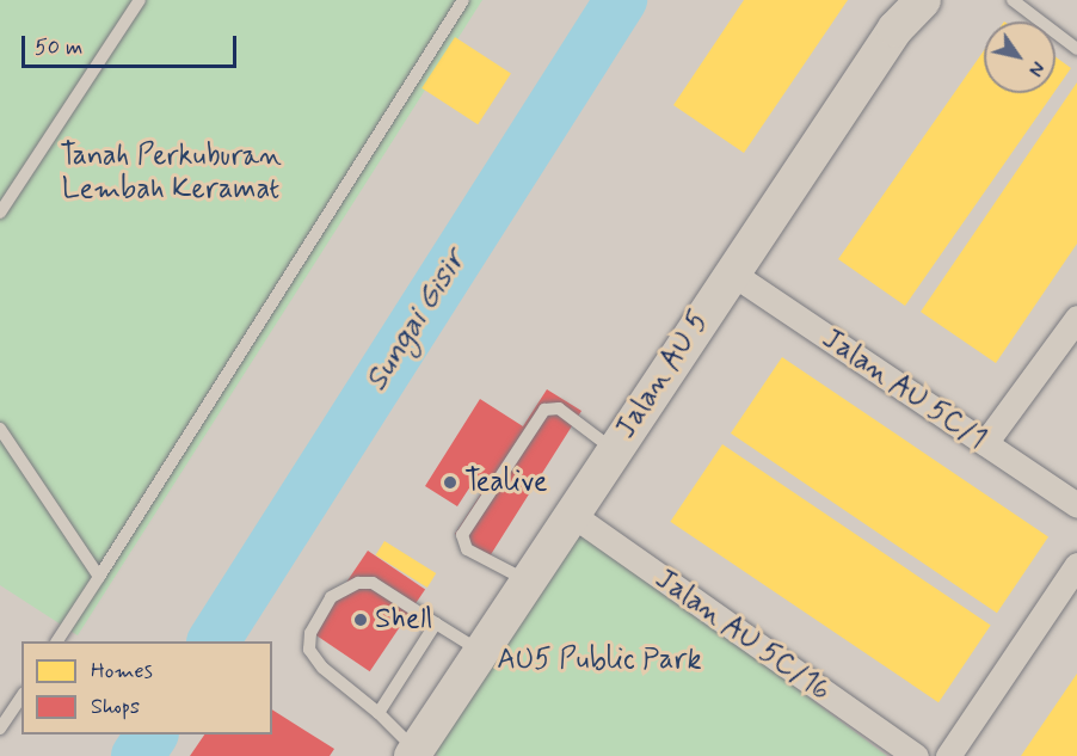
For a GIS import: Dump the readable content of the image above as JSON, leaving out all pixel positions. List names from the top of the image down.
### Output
{
  "streets": {
    "main road": ["Jalan AU 5"],
    "street": ["Jalan AU 5C/1", "Jalan AU 5C/16"]
  },
  "crossings": [
    ["Jalan AU 5", "Jalan AU 5C/1"],
    ["Jalan AU 5", "Jalan AU 5C/16"]
  ],
  "water": ["Sungai Gisir"],
  "parks": ["Tanah Perkuburan Lembah Keramat", "AU5 Public Park"],
  "places": ["Tealive", "Shell"],
  "legend": ["Homes", "Shops"],
  "scale_bar": "50 m",
  "north": "bottom right"
}
